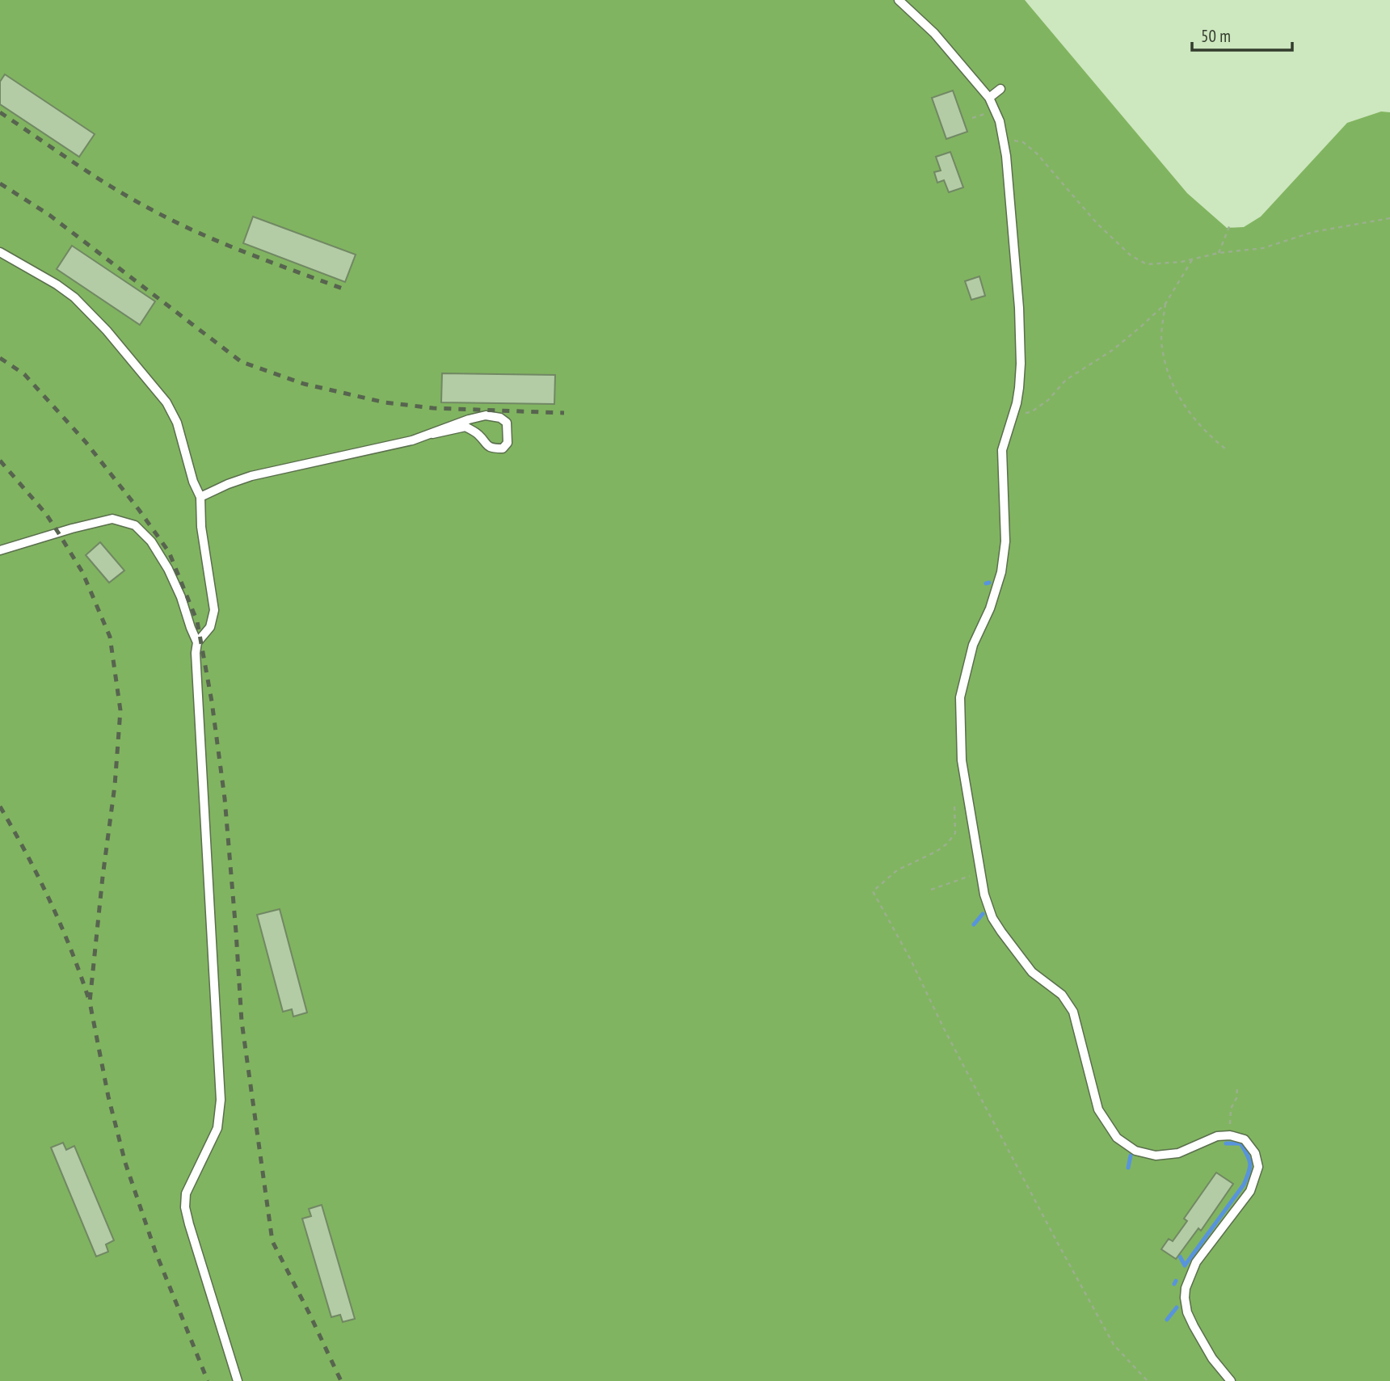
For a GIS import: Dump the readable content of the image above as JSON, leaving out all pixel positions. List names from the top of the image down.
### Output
{
  "scale_bar": "50 m"
}
